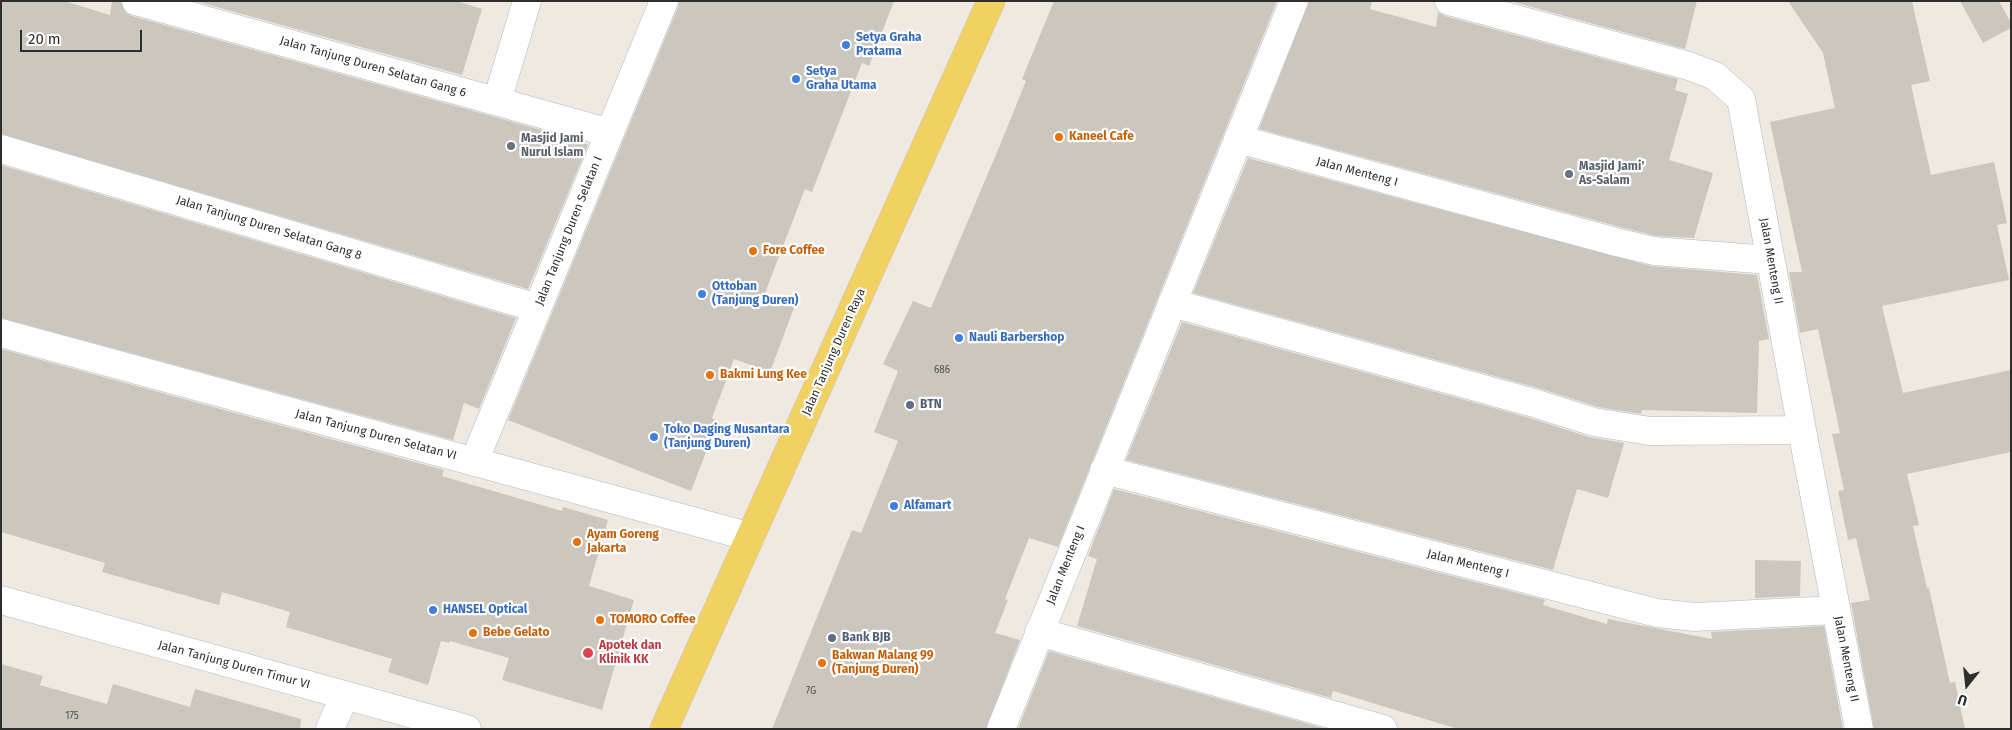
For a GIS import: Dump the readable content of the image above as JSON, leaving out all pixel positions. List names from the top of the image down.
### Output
{
  "streets": {
    "main road": ["Jalan Tanjung Duren Raya"],
    "street": [
      "Jalan Tanjung Duren Selatan Gang 6",
      "Jalan Menteng I",
      "Jalan Tanjung Duren Selatan Gang 8",
      "Jalan Tanjung Duren Selatan I",
      "Jalan Menteng II",
      "Jalan Tanjung Duren Selatan VI",
      "Jalan Tanjung Duren Timur VI"
    ]
  },
  "crossings": [
    ["Jalan Tanjung Duren Selatan Gang 6", "Jalan Tanjung Duren Selatan I"],
    ["Jalan Menteng I", "Jalan Menteng II"],
    ["Jalan Tanjung Duren Selatan Gang 8", "Jalan Tanjung Duren Selatan I"],
    ["Jalan Tanjung Duren Selatan I", "Jalan Tanjung Duren Selatan VI"],
    ["Jalan Tanjung Duren Raya", "Jalan Tanjung Duren Selatan VI"]
  ],
  "places": [
    "Setya Graha Pratama",
    "Setya Graha Utama",
    "Kaneel Cafe",
    "Masjid Jami Nurul Islam",
    "Masjid Jami' As-Salam",
    "Fore Coffee",
    "Ottoban (Tanjung Duren)",
    "Nauli Barbershop",
    "Bakmi Lung Kee",
    "BTN",
    "Toko Daging Nusantara (Tanjung Duren)",
    "Alfamart",
    "Ayam Goreng Jakarta",
    "HANSEL Optical",
    "TOMORO Coffee",
    "Bebe Gelato",
    "Bank BJB",
    "Apotek dan Klinik KK",
    "Bakwan Malang 99 (Tanjung Duren)"
  ],
  "house_numbers": ["686", "7G", "175"],
  "scale_bar": "20 m",
  "north": "bottom"
}
